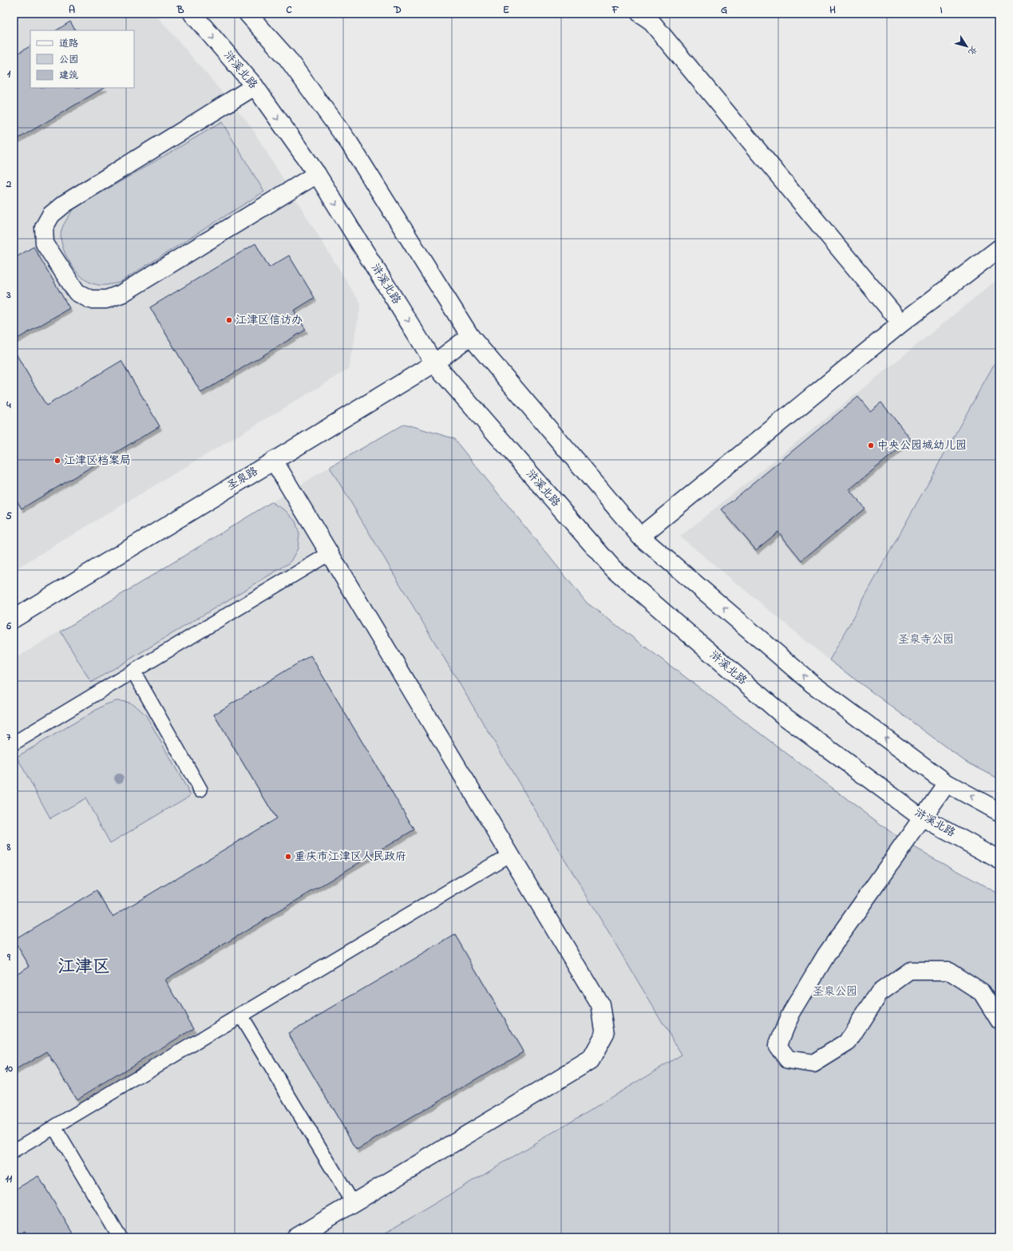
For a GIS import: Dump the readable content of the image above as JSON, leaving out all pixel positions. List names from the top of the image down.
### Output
{
  "streets": {
    "street": ["浒溪北路", "圣泉路"]
  },
  "crossings": [
    ["浒溪北路", "圣泉路"]
  ],
  "districts": ["江津区"],
  "parks": ["圣泉寺公园", "圣泉公园"],
  "places": [
    "江津区信访办",
    "中央公园城幼儿园",
    "江津区档案局",
    "重庆市江津区人民政府"
  ],
  "legend": ["道路", "公园", "建筑"],
  "north": "bottom right",
  "grid": {
    "columns": [
      "A",
      "B",
      "C",
      "D",
      "E",
      "F",
      "G",
      "H",
      "I"
    ],
    "rows": [
      "1",
      "2",
      "3",
      "4",
      "5",
      "6",
      "7",
      "8",
      "9",
      "10",
      "11"
    ]
  }
}
